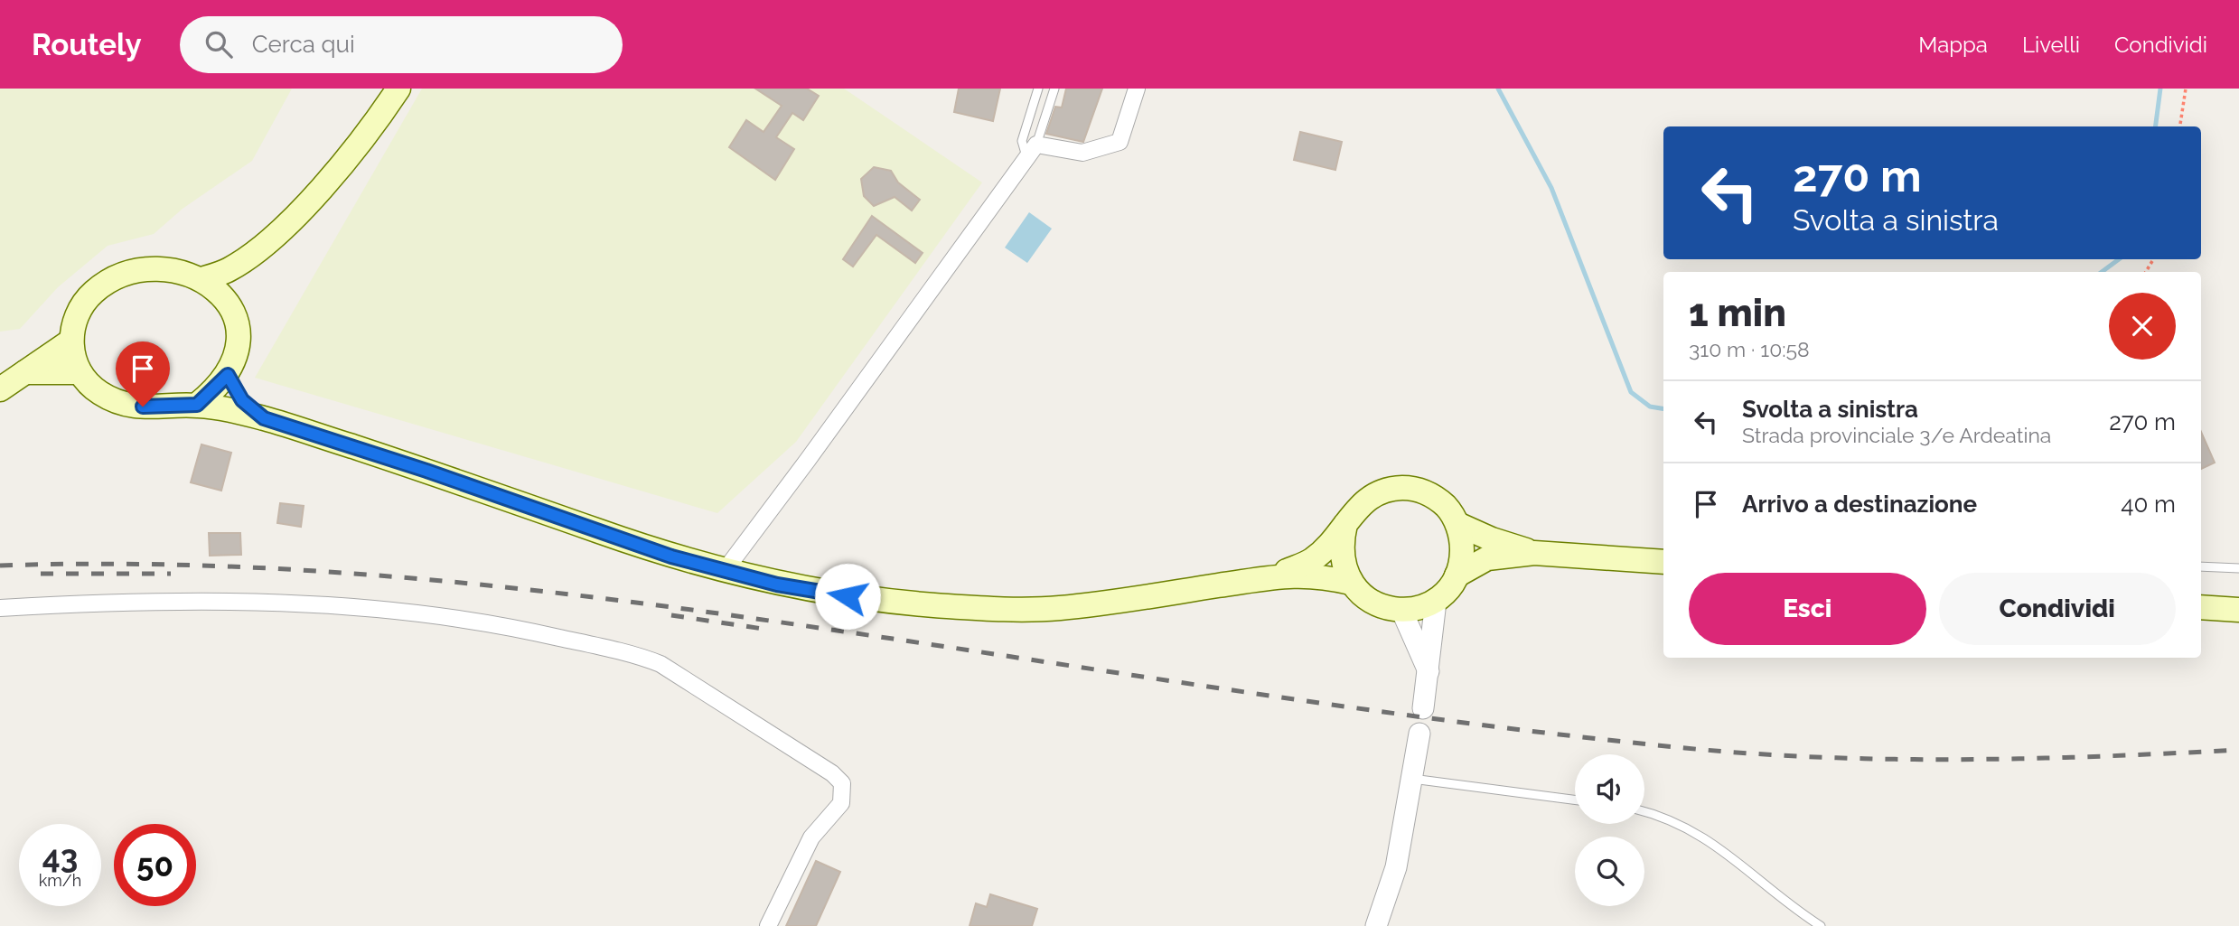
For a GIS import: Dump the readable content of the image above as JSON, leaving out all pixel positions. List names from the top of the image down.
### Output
{
  "page": {
    "header": "Routely",
    "search": "Cerca qui",
    "nav": ["Mappa", "Livelli", "Condividi"],
    "turn": ["270 m", "Svolta a sinistra"],
    "heading": ["1 min", "310 m · 10:58"],
    "list": [
      {
        "name": "Svolta a sinistra",
        "note": "Strada provinciale 3/e Ardeatina",
        "value": "270 m"
      },
      {
        "name": "Arrivo a destinazione",
        "value": "40 m"
      }
    ],
    "buttons": ["Esci", "Condividi"],
    "speed": "43 km/h",
    "limit": "50"
  }
}
